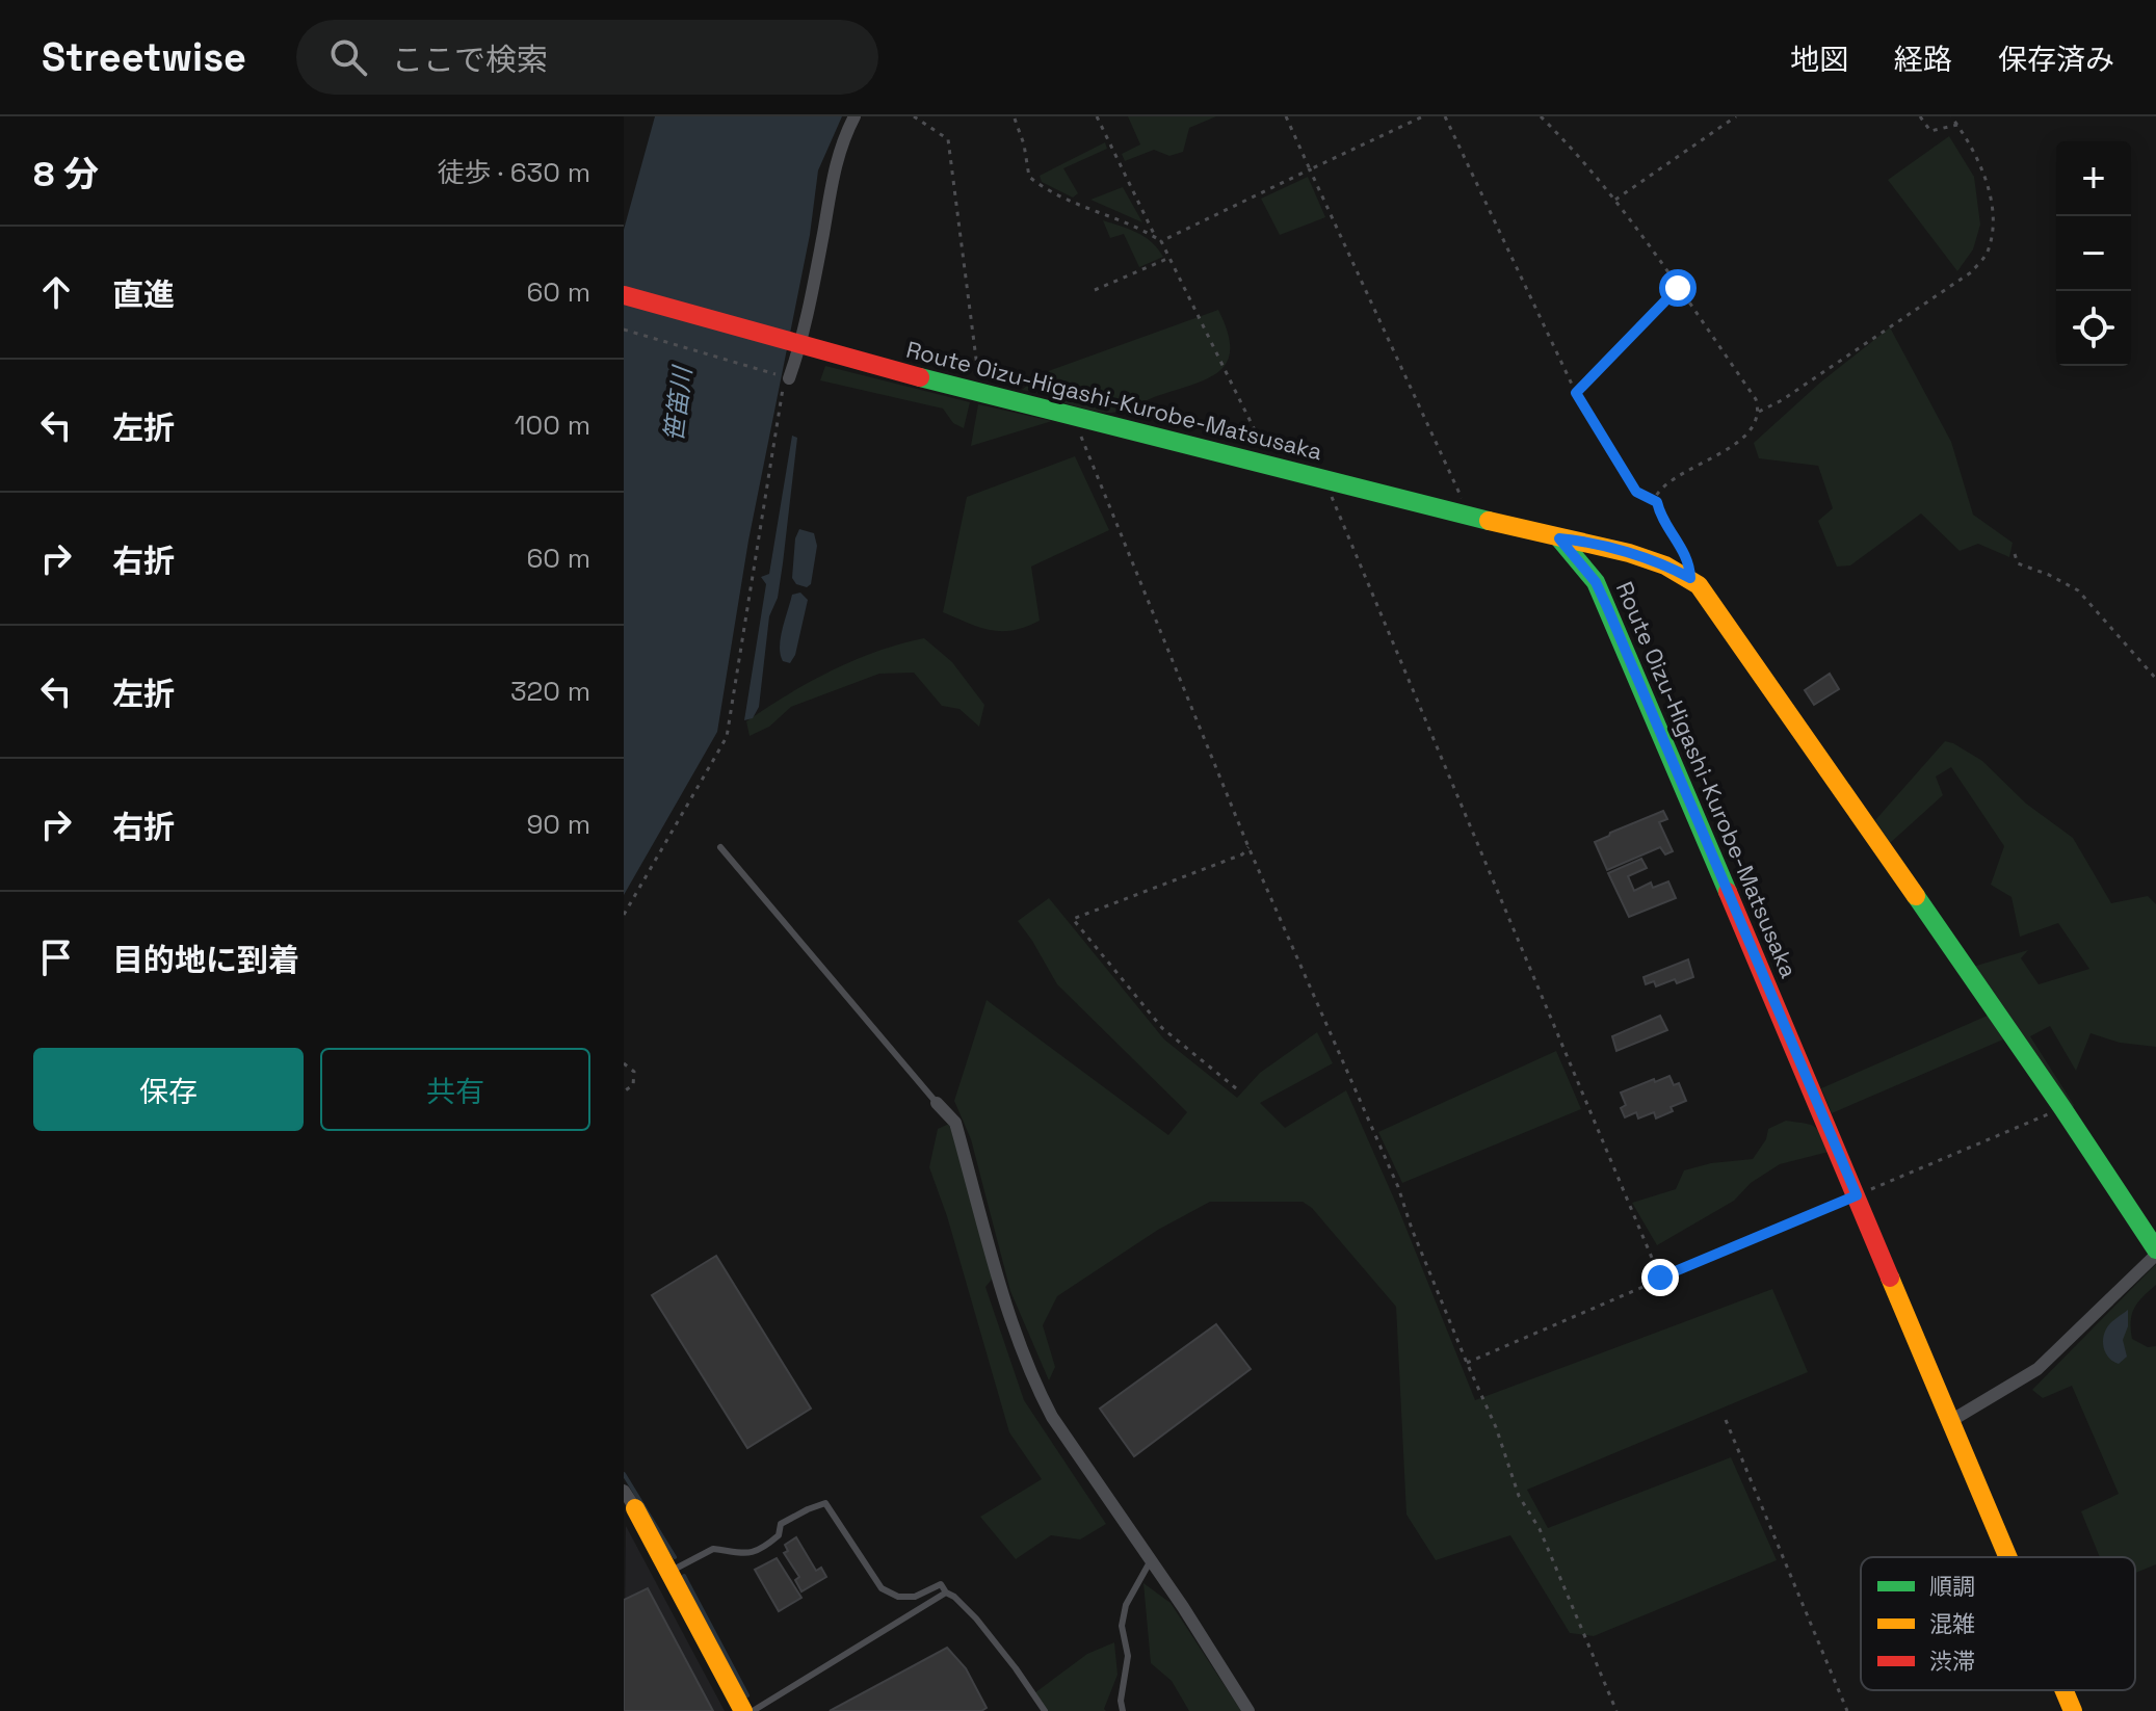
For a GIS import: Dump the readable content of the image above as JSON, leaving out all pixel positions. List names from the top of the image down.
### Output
{
  "streets": {
    "main road": ["Route Oizu-Higashi-Kurobe-Matsusaka"]
  },
  "water": ["笹笛川"],
  "legend": ["順調", "混雑", "渋滞"],
  "page": {
    "header": "Streetwise",
    "search": "ここで検索",
    "nav": ["地図", "経路", "保存済み"],
    "heading": ["8 分", "徒歩 · 630 m"],
    "map_buttons": ["+", "−"],
    "list": [
      ["直進", "60 m"],
      ["左折", "100 m"],
      ["右折", "60 m"],
      ["左折", "320 m"],
      ["右折", "90 m"],
      "目的地に到着"
    ],
    "buttons": ["保存", "共有"]
  }
}
